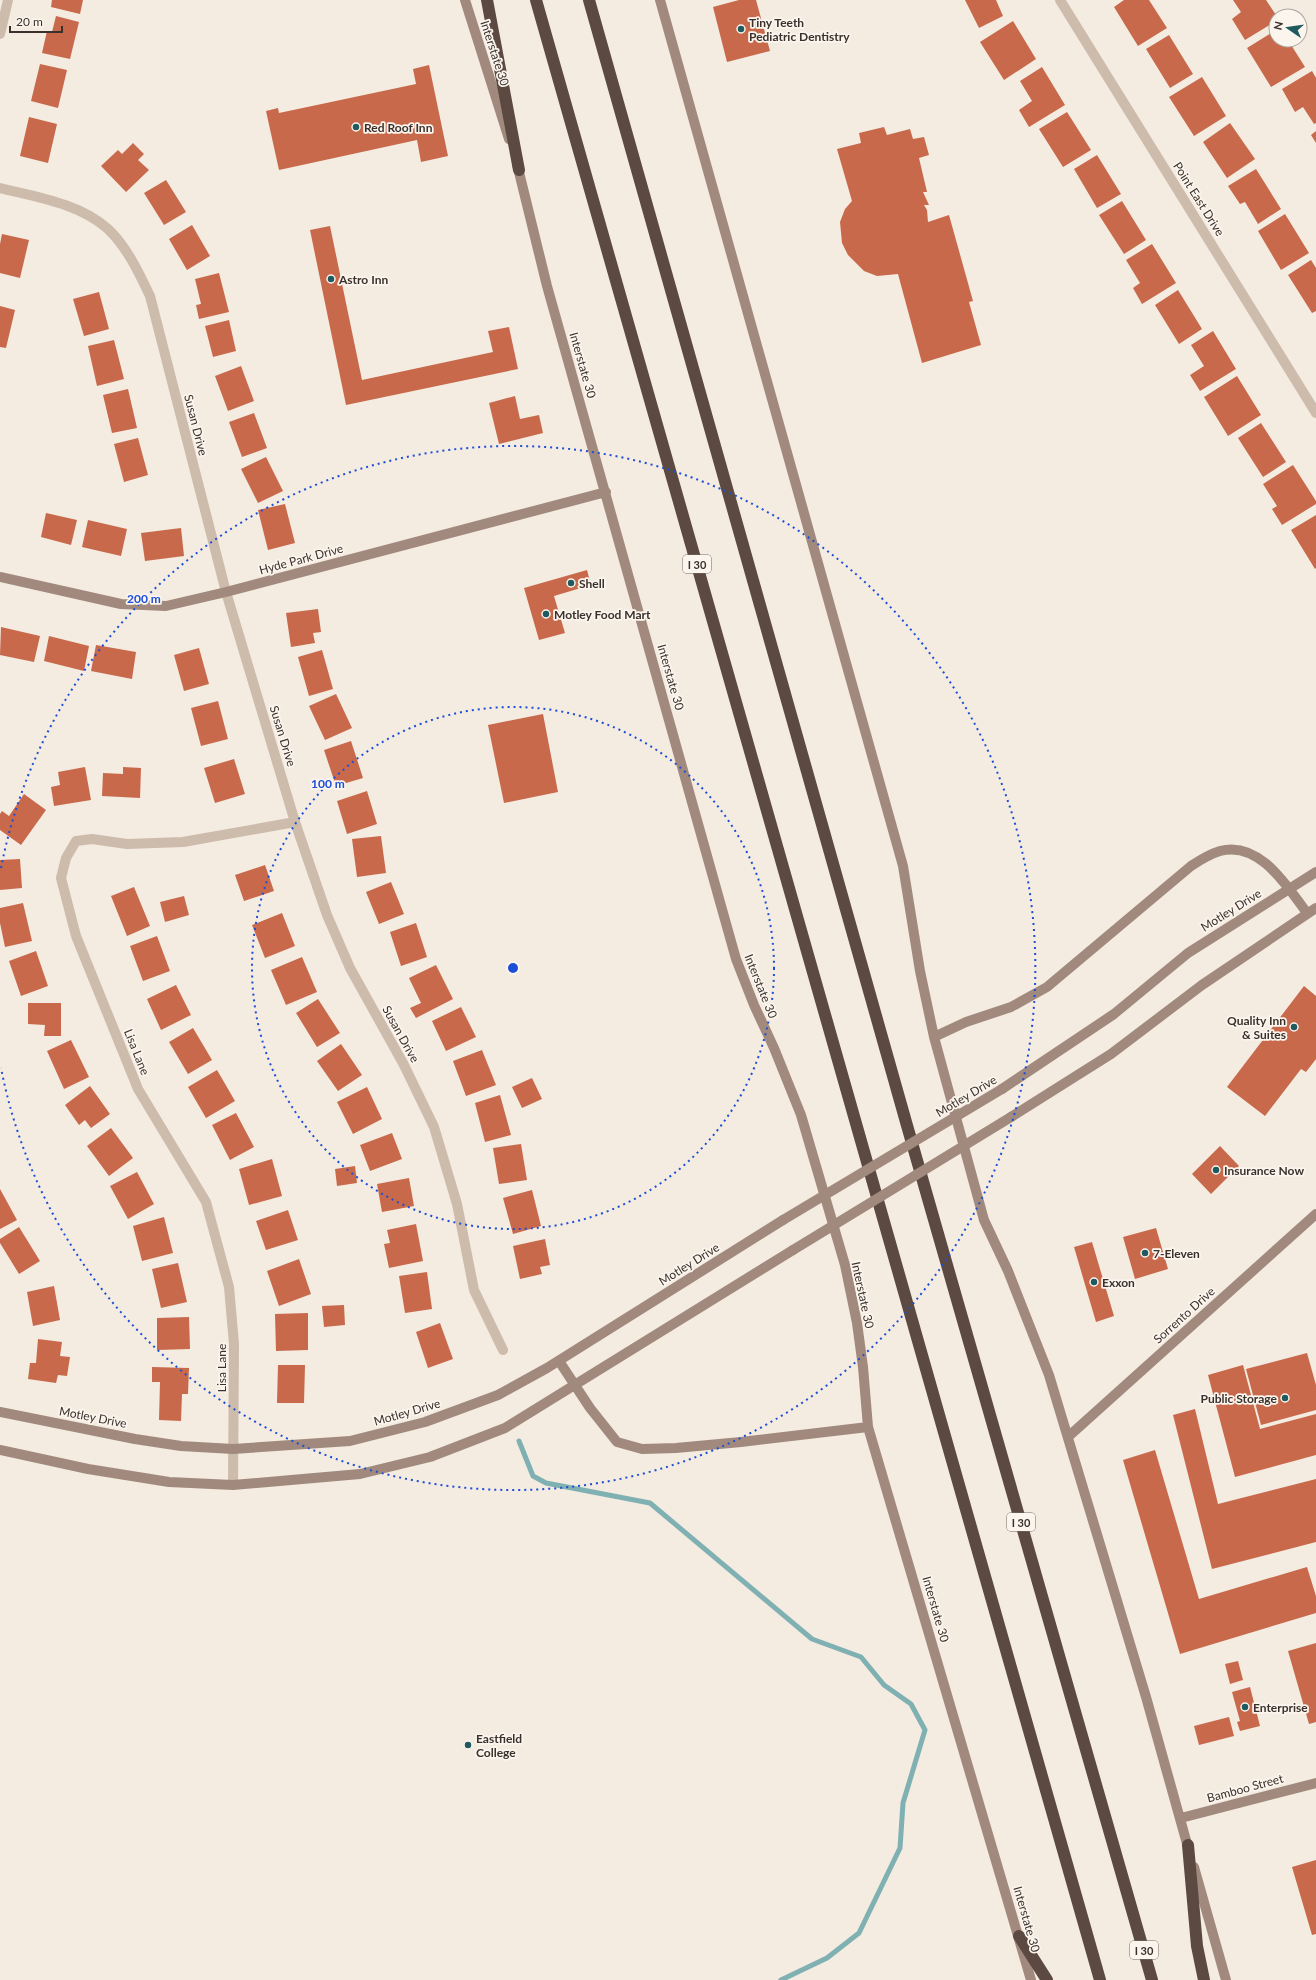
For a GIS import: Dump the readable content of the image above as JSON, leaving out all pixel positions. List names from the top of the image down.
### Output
{
  "streets": {
    "highway": ["I 30"],
    "main road": [
      "Interstate 30",
      "Hyde Park Drive",
      "Motley Drive",
      "Sorrento Drive",
      "Bamboo Street"
    ],
    "street": ["Point East Drive", "Susan Drive", "Lisa Lane"]
  },
  "crossings": [
    ["Interstate 30", "Hyde Park Drive"],
    ["Susan Drive", "Hyde Park Drive"],
    ["Susan Drive", "Lisa Lane"],
    ["Motley Drive", "Lisa Lane"]
  ],
  "places": [
    "Tiny Teeth Pediatric Dentistry",
    "Red Roof Inn",
    "Astro Inn",
    "Shell",
    "Motley Food Mart",
    "Quality Inn & Suites",
    "Insurance Now",
    "7-Eleven",
    "Exxon",
    "Public Storage",
    "Enterprise",
    "Eastfield College"
  ],
  "scale_bar": "20 m",
  "north": "left",
  "rings": ["200 m", "100 m"]
}
